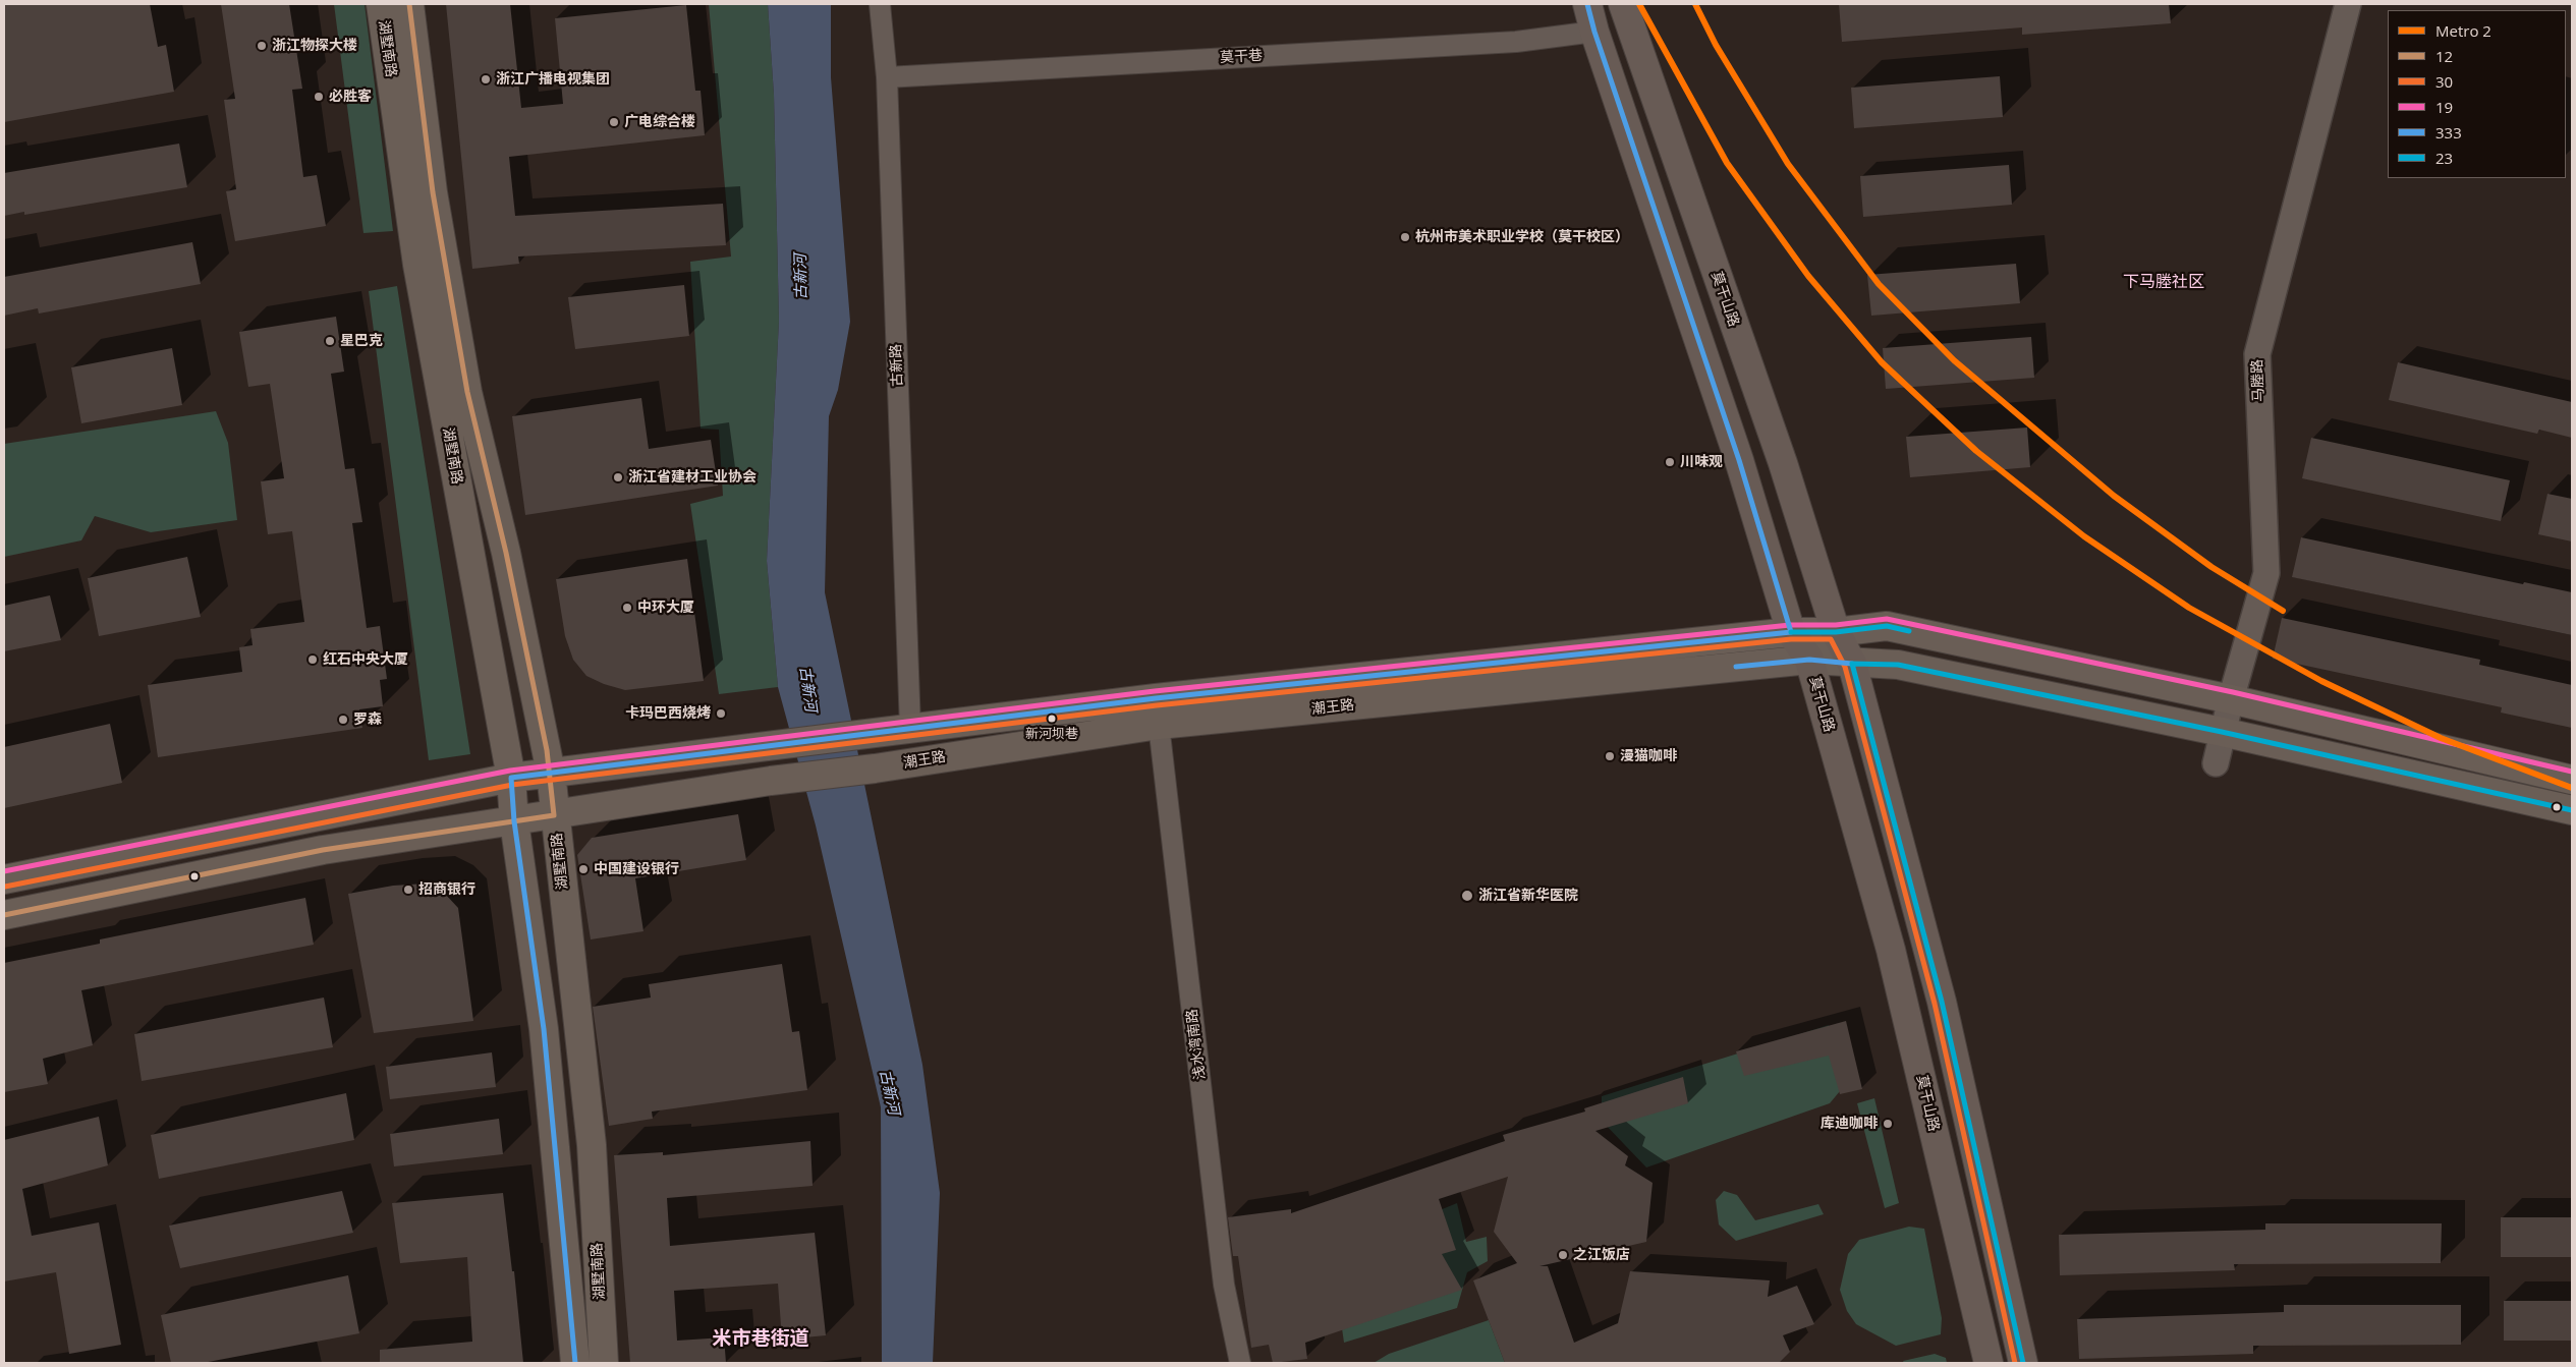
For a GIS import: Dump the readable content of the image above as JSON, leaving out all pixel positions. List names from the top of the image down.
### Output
{
  "streets": {
    "main road": ["湖墅南路", "莫干山路", "潮王路"],
    "street": [
      "莫干巷",
      "古新路",
      "马塍路",
      "浅水湾南路"
    ]
  },
  "crossings": [
    ["湖墅南路", "潮王路"],
    ["莫干巷", "莫干山路"],
    ["莫干巷", "古新路"],
    ["莫干山路", "潮王路"],
    ["古新路", "潮王路"],
    ["马塍路", "潮王路"],
    ["潮王路", "浅水湾南路"]
  ],
  "districts": ["下马塍社区", "米市巷街道"],
  "water": ["古新河"],
  "places": [
    "浙江物探大楼",
    "浙江广播电视集团",
    "必胜客",
    "广电综合楼",
    "杭州市美术职业学校（莫干校区）",
    "星巴克",
    "川味观",
    "浙江省建材工业协会",
    "中环大厦",
    "红石中央大厦",
    "卡玛巴西烧烤",
    "新河坝巷",
    "罗森",
    "漫猫咖啡",
    "中国建设银行",
    "招商银行",
    "浙江省新华医院",
    "库迪咖啡",
    "之江饭店"
  ],
  "lines": [
    "metro line 2",
    "transit line 12",
    "transit line 333",
    "transit line 19",
    "transit line 23",
    "transit line 30"
  ],
  "legend": [
    "Metro 2",
    "12",
    "30",
    "19",
    "333",
    "23"
  ]
}
